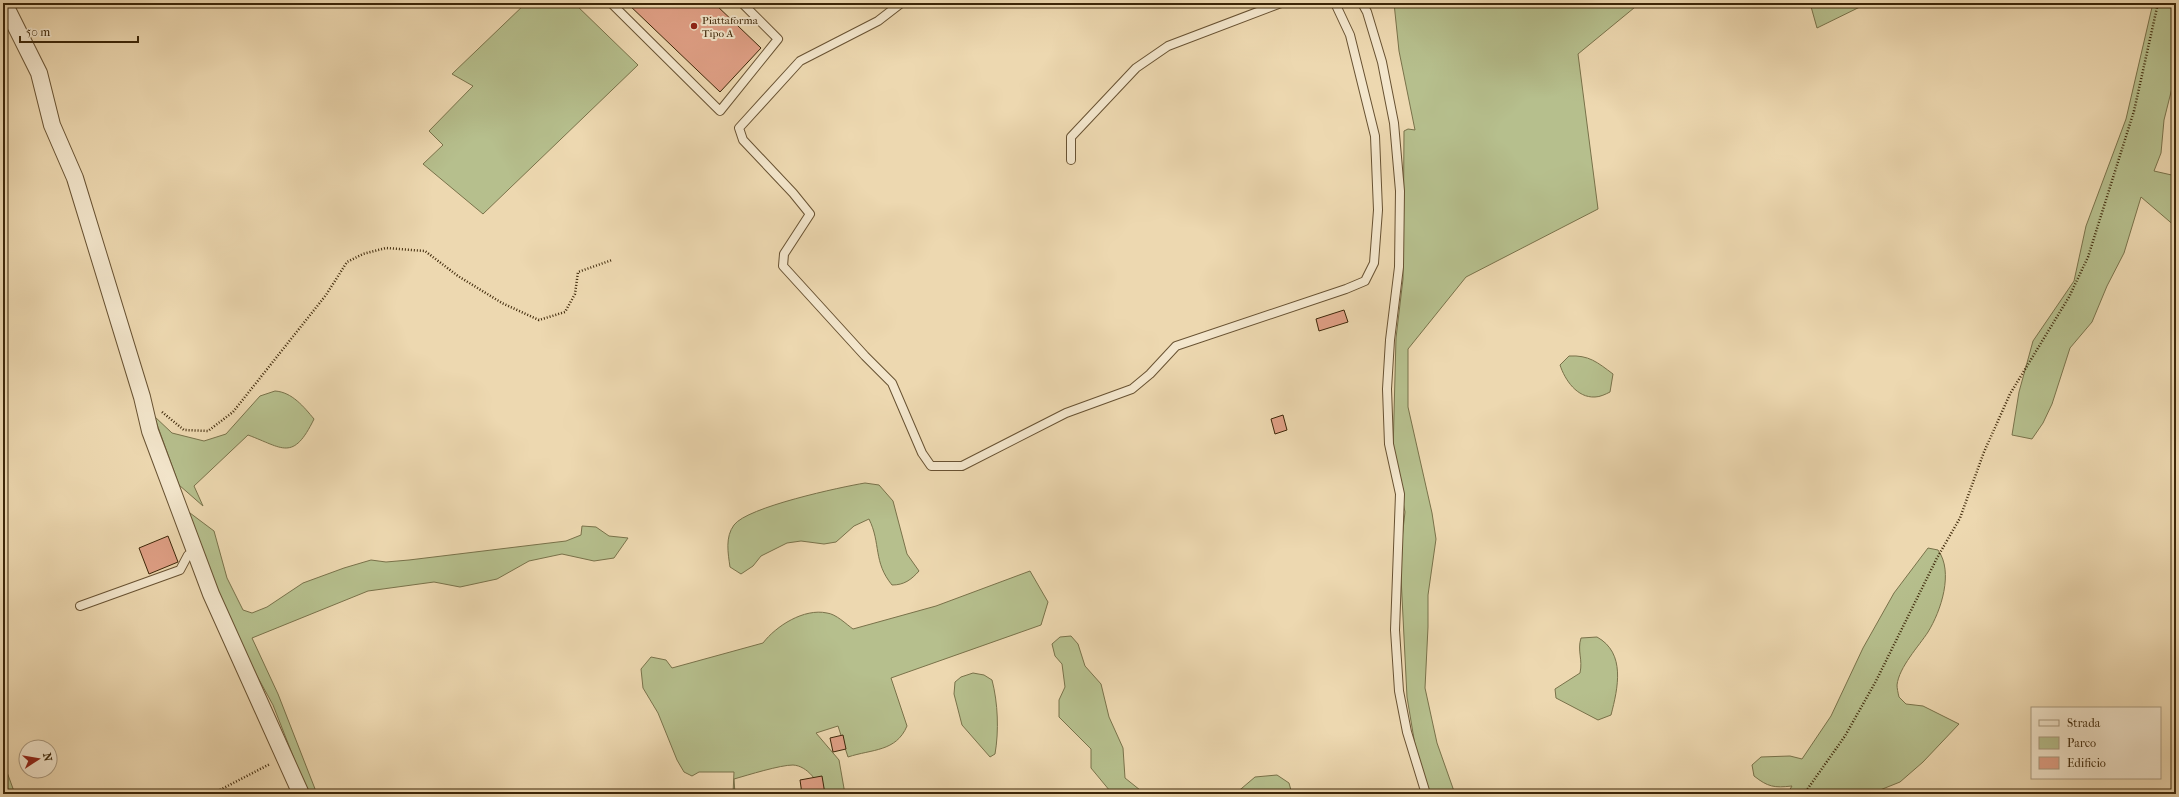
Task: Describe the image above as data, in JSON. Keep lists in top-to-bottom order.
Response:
{
  "places": ["Piattaforma Tipo A"],
  "legend": ["Strada", "Parco", "Edificio"],
  "scale_bar": "50 m",
  "north": "right"
}
